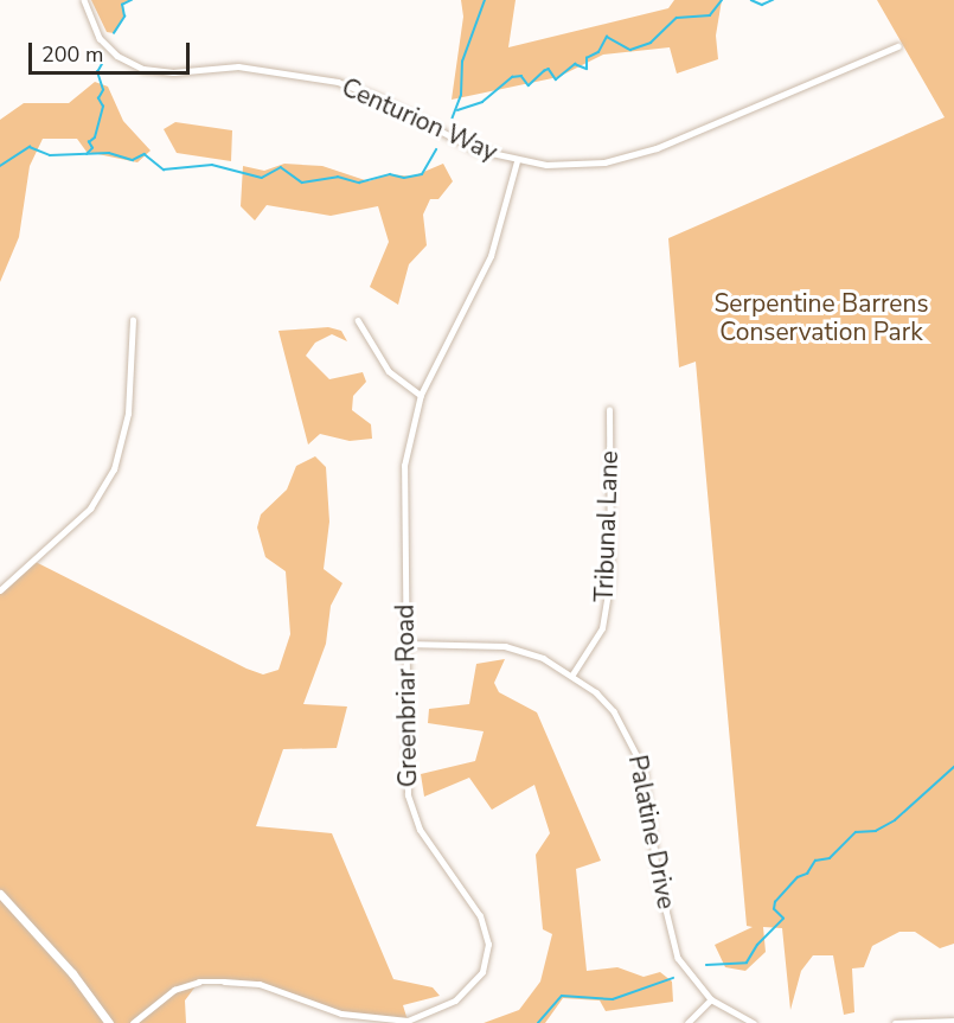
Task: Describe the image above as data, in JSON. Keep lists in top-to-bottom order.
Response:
{
  "streets": {
    "street": [
      "Centurion Way",
      "Tribunal Lane",
      "Greenbriar Road",
      "Palatine Drive"
    ]
  },
  "crossings": [
    ["Centurion Way", "Greenbriar Road"],
    ["Tribunal Lane", "Palatine Drive"],
    ["Greenbriar Road", "Palatine Drive"]
  ],
  "parks": ["Serpentine Barrens Conservation Park"],
  "scale_bar": "200 m"
}
